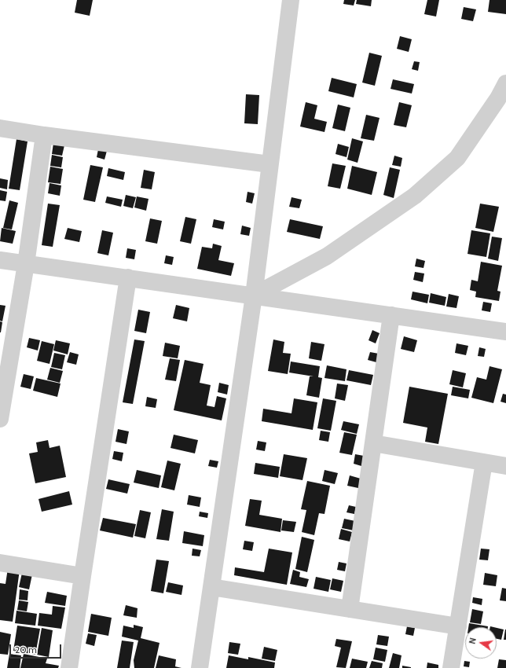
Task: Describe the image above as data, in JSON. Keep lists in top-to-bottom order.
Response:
{
  "scale_bar": "20 m",
  "north": "left"
}
